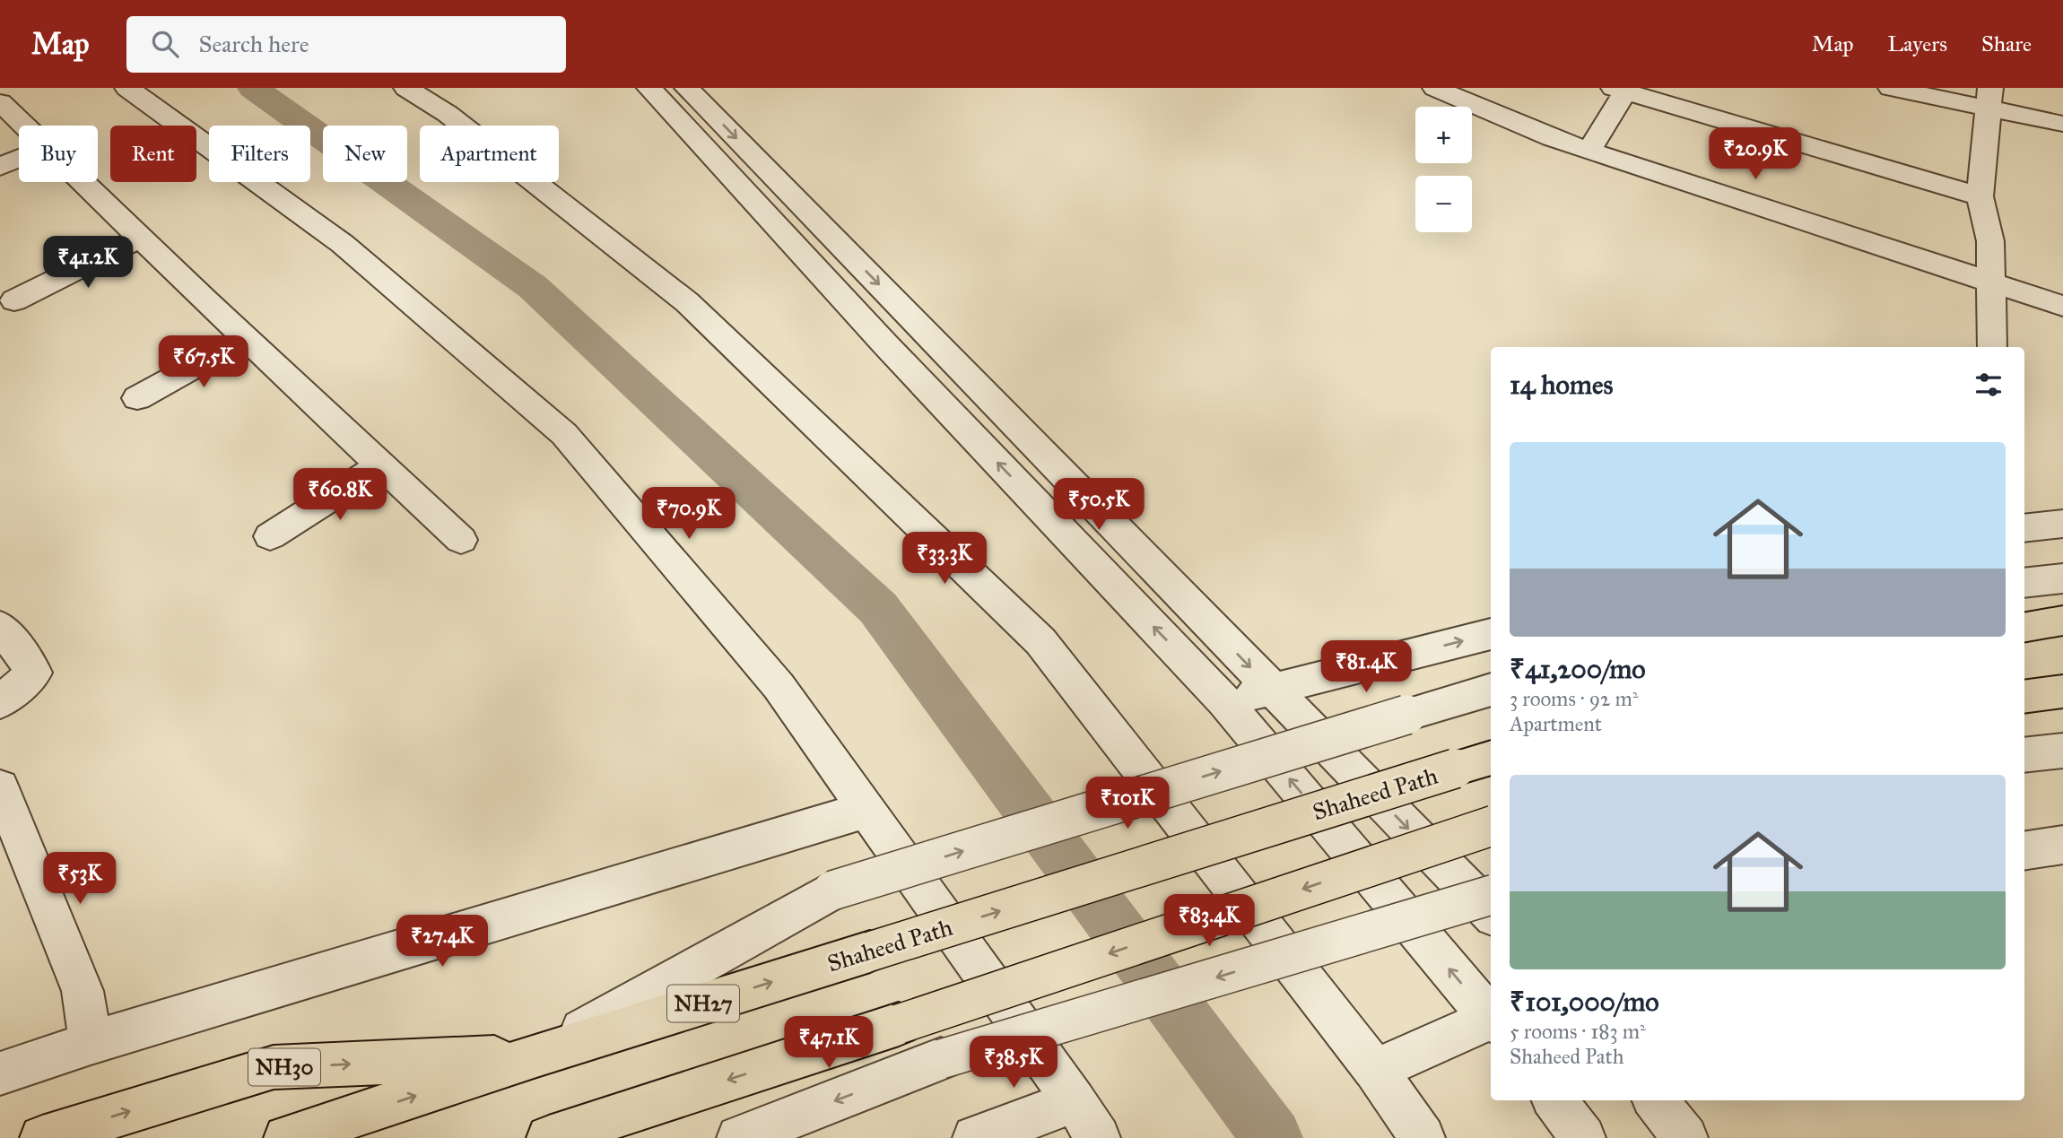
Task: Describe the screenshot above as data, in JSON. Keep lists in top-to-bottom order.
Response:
{
  "streets": {
    "highway": ["Shaheed Path", "NH27", "NH30"]
  },
  "crossings": [
    ["Shaheed Path", "NH30"]
  ],
  "page": {
    "header": "Map",
    "search": "Search here",
    "nav": ["Map", "Layers", "Share"],
    "map_buttons": ["+", "−"],
    "chip": [
      "Buy",
      "Rent",
      "Filters",
      "New",
      "Apartment"
    ],
    "price": [
      "₹20.9K",
      "₹41.2K",
      "₹67.5K",
      "₹60.8K",
      "₹50.5K",
      "₹70.9K",
      "₹33.3K",
      "₹81.4K",
      "₹101K",
      "₹53K",
      "₹83.4K",
      "₹27.4K",
      "₹47.1K",
      "₹38.5K"
    ],
    "heading": "14 homes",
    "list": [
      {
        "name": "₹41,200/mo",
        "note": "3 rooms · 92 m² · Apartment"
      },
      {
        "name": "₹101,000/mo",
        "note": "5 rooms · 183 m² · Shaheed Path"
      }
    ]
  }
}
